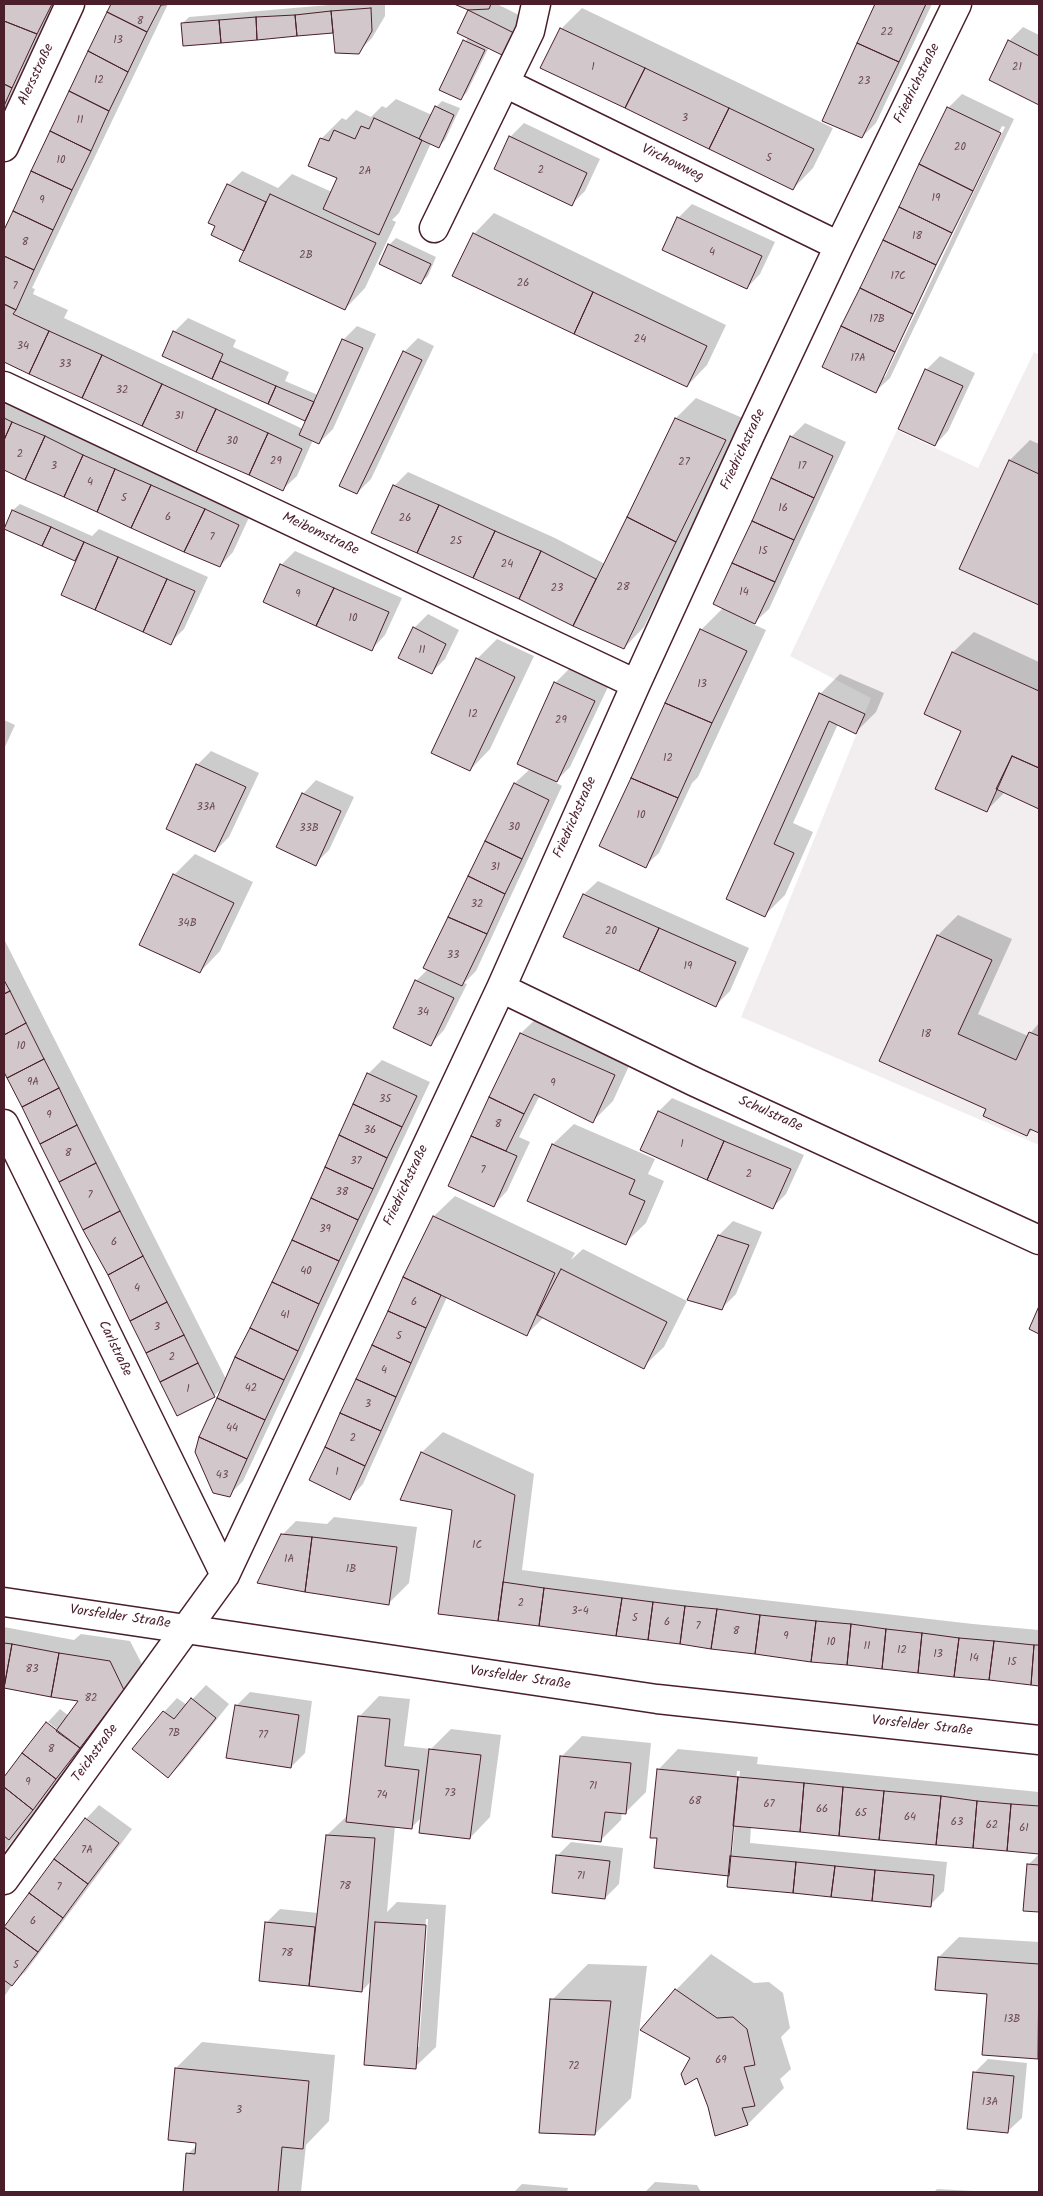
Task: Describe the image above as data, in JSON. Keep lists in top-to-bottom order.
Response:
{
  "streets": {
    "street": [
      "Alersstraße",
      "Friedrichstraße",
      "Virchowweg",
      "Meibomstraße",
      "Schulstraße",
      "Carlstraße",
      "Vorsfelder Straße",
      "Teichstraße"
    ]
  },
  "crossings": [
    ["Friedrichstraße", "Virchowweg"],
    ["Friedrichstraße", "Meibomstraße"],
    ["Friedrichstraße", "Schulstraße"],
    ["Friedrichstraße", "Carlstraße"],
    ["Friedrichstraße", "Vorsfelder Straße"],
    ["Friedrichstraße", "Teichstraße"],
    ["Vorsfelder Straße", "Teichstraße"]
  ],
  "house_numbers": [
    "8",
    "22",
    "13",
    "1",
    "21",
    "12",
    "23",
    "3",
    "11",
    "20",
    "5",
    "10",
    "2",
    "2A",
    "19",
    "9",
    "18",
    "8",
    "4",
    "2B",
    "17C",
    "26",
    "7",
    "17B",
    "24",
    "34",
    "17A",
    "33",
    "32",
    "31",
    "30",
    "2",
    "29",
    "27",
    "3",
    "17",
    "4",
    "5",
    "16",
    "6",
    "26",
    "7",
    "25",
    "15",
    "24",
    "28",
    "23",
    "14",
    "9",
    "10",
    "11",
    "13",
    "12",
    "29",
    "12",
    "33A",
    "10",
    "30",
    "33B",
    "31",
    "32",
    "34B",
    "20",
    "33",
    "19",
    "34",
    "18",
    "10",
    "9A",
    "9",
    "35",
    "9",
    "8",
    "36",
    "1",
    "8",
    "37",
    "7",
    "2",
    "38",
    "7",
    "39",
    "6",
    "40",
    "4",
    "6",
    "41",
    "3",
    "5",
    "2",
    "4",
    "42",
    "1",
    "3",
    "44",
    "2",
    "1",
    "43",
    "1C",
    "1A",
    "1B",
    "2",
    "3-4",
    "5",
    "6",
    "7",
    "8",
    "9",
    "10",
    "11",
    "12",
    "13",
    "14",
    "15",
    "83",
    "82",
    "7B",
    "77",
    "8",
    "9",
    "71",
    "73",
    "74",
    "68",
    "67",
    "66",
    "65",
    "64",
    "63",
    "62",
    "61",
    "7A",
    "71",
    "78",
    "7",
    "6",
    "78",
    "5",
    "13B",
    "69",
    "72",
    "13A",
    "3"
  ]
}
